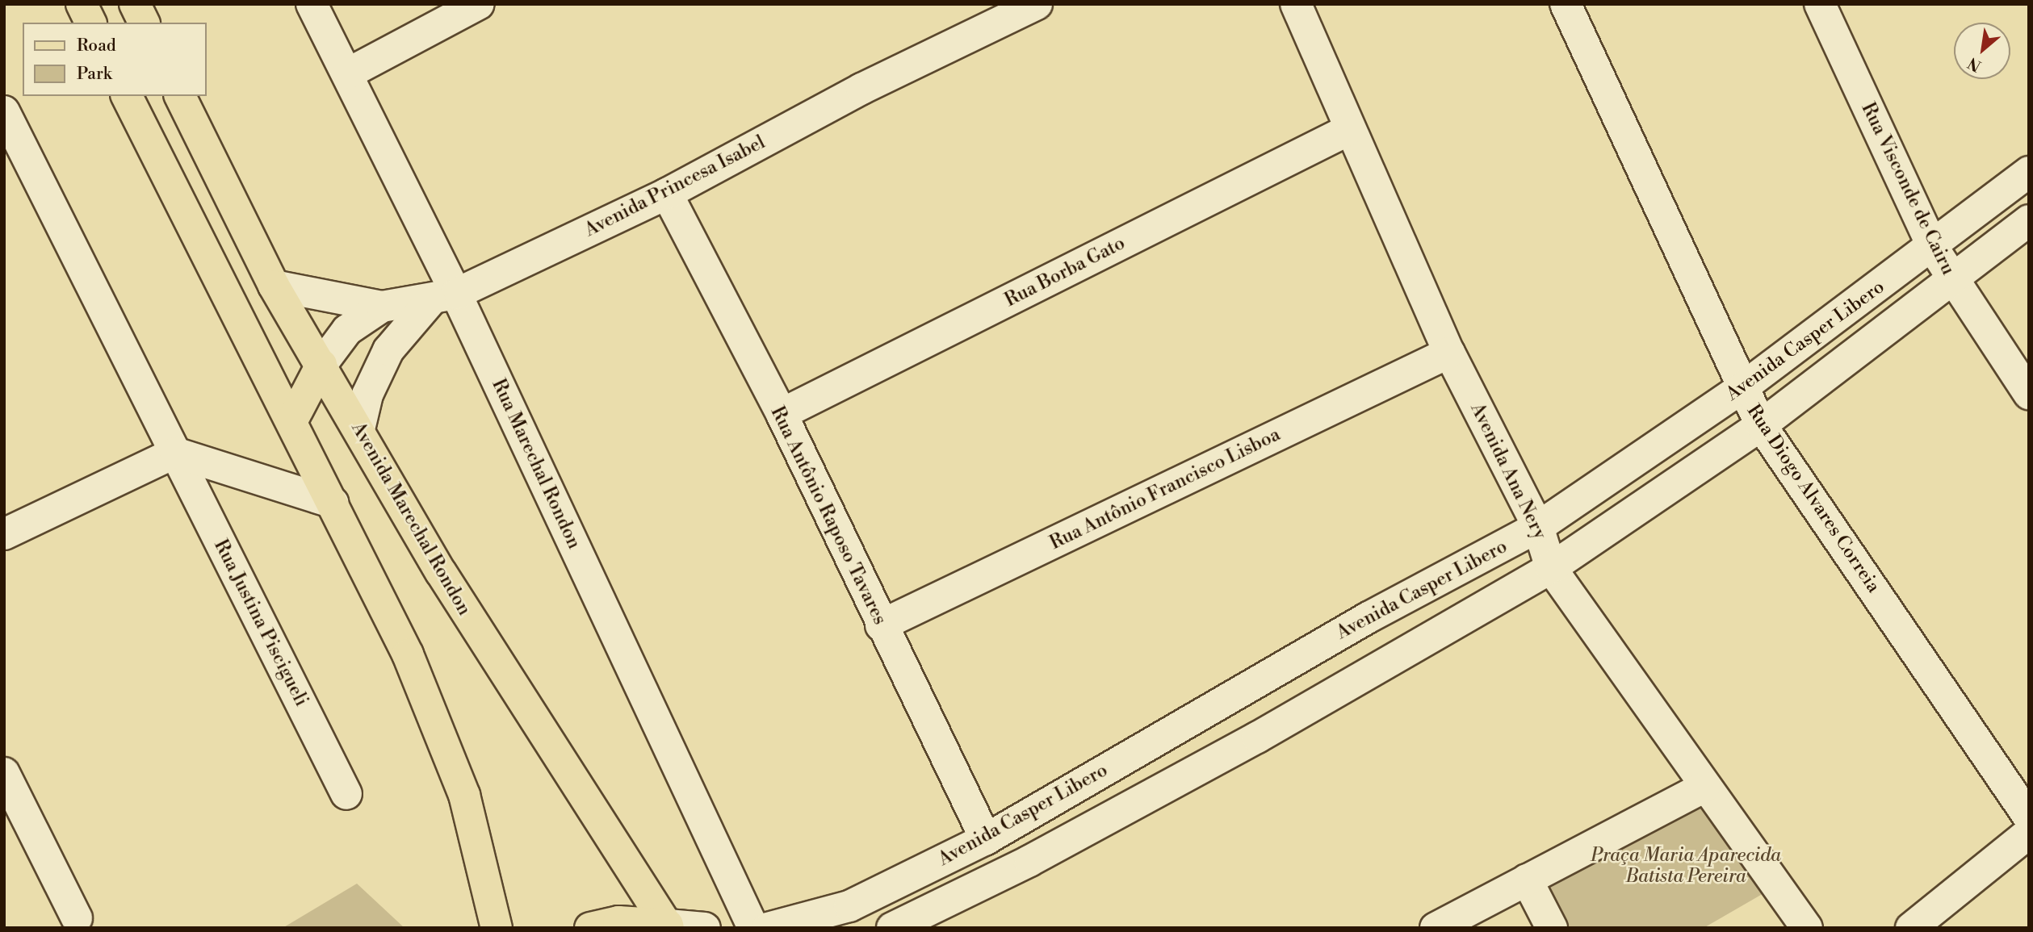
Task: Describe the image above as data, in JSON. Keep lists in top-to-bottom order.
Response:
{
  "streets": {
    "main road": ["Avenida Marechal Rondon"],
    "street": [
      "Avenida Princesa Isabel",
      "Rua Visconde de Cairu",
      "Rua Borba Gato",
      "Avenida Casper Libero",
      "Rua Marechal Rondon",
      "Avenida Ana Nery",
      "Rua Antônio Francisco Lisboa",
      "Rua Diogo Alvares Correia",
      "Rua Antônio Raposo Tavares",
      "Rua Justina Piscigueli"
    ]
  },
  "crossings": [
    ["Avenida Princesa Isabel", "Rua Marechal Rondon"],
    ["Avenida Princesa Isabel", "Rua Antônio Raposo Tavares"],
    ["Avenida Princesa Isabel", "Avenida Marechal Rondon"],
    ["Rua Visconde de Cairu", "Avenida Casper Libero"],
    ["Rua Borba Gato", "Avenida Ana Nery"],
    ["Rua Borba Gato", "Rua Antônio Raposo Tavares"],
    ["Avenida Casper Libero", "Avenida Ana Nery"],
    ["Avenida Casper Libero", "Rua Diogo Alvares Correia"],
    ["Avenida Casper Libero", "Rua Antônio Raposo Tavares"],
    ["Avenida Ana Nery", "Rua Antônio Francisco Lisboa"],
    ["Rua Antônio Francisco Lisboa", "Rua Antônio Raposo Tavares"]
  ],
  "parks": ["Praça Maria Aparecida Batista Pereira"],
  "legend": ["Road", "Park"],
  "north": "bottom left"
}
